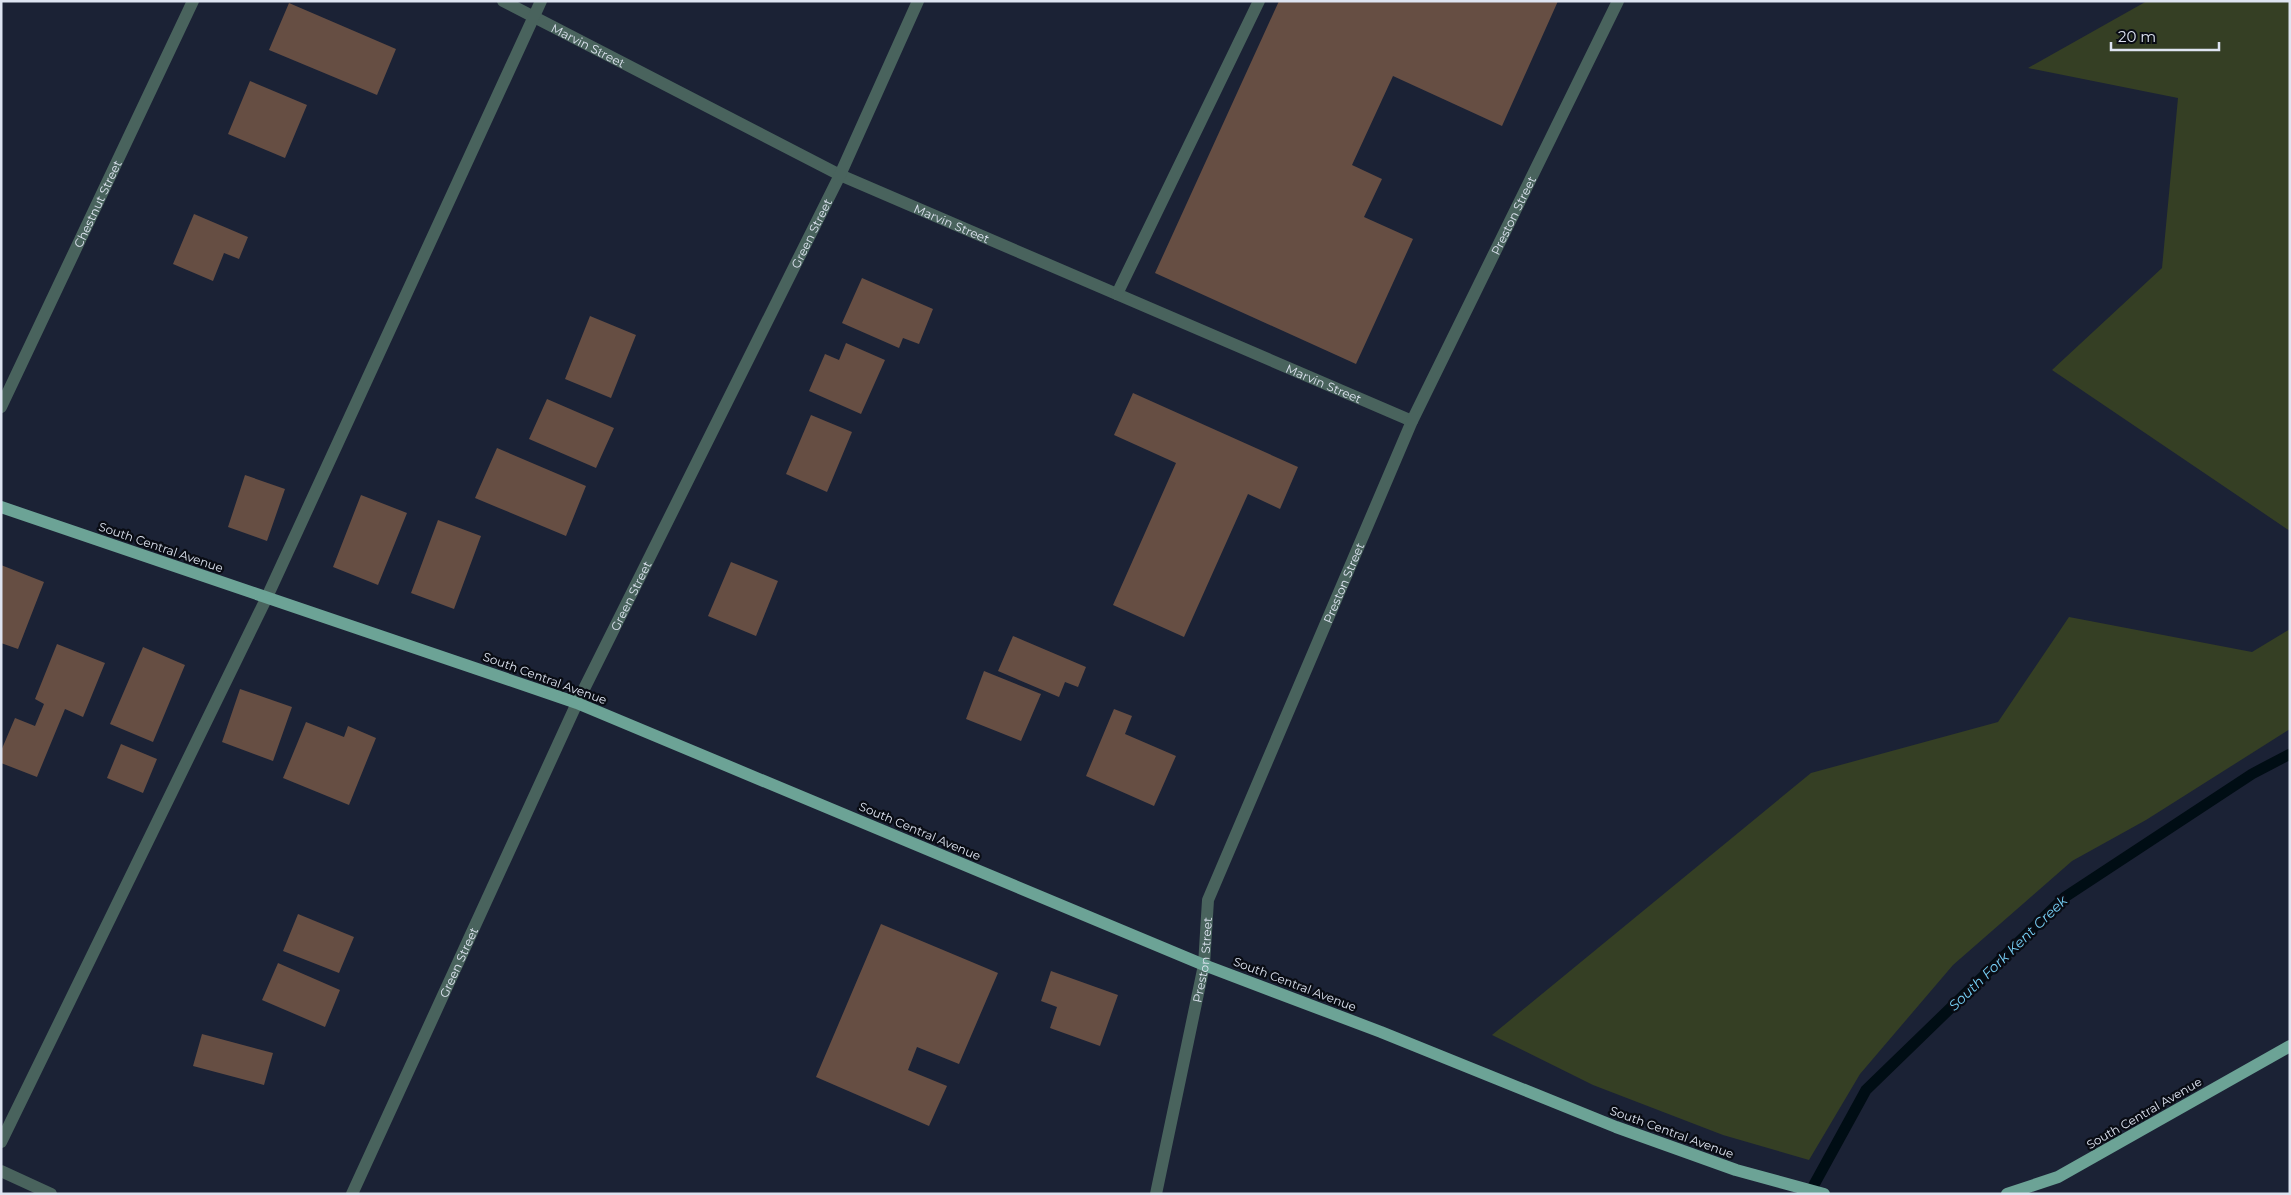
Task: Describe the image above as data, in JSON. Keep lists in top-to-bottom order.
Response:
{
  "streets": {
    "main road": ["South Central Avenue"],
    "street": [
      "Marvin Street",
      "Chestnut Street",
      "Preston Street",
      "Green Street"
    ]
  },
  "crossings": [
    ["Marvin Street", "Preston Street"],
    ["Marvin Street", "Green Street"],
    ["Preston Street", "South Central Avenue"],
    ["Green Street", "South Central Avenue"]
  ],
  "water": ["South Fork Kent Creek"],
  "scale_bar": "20 m"
}
